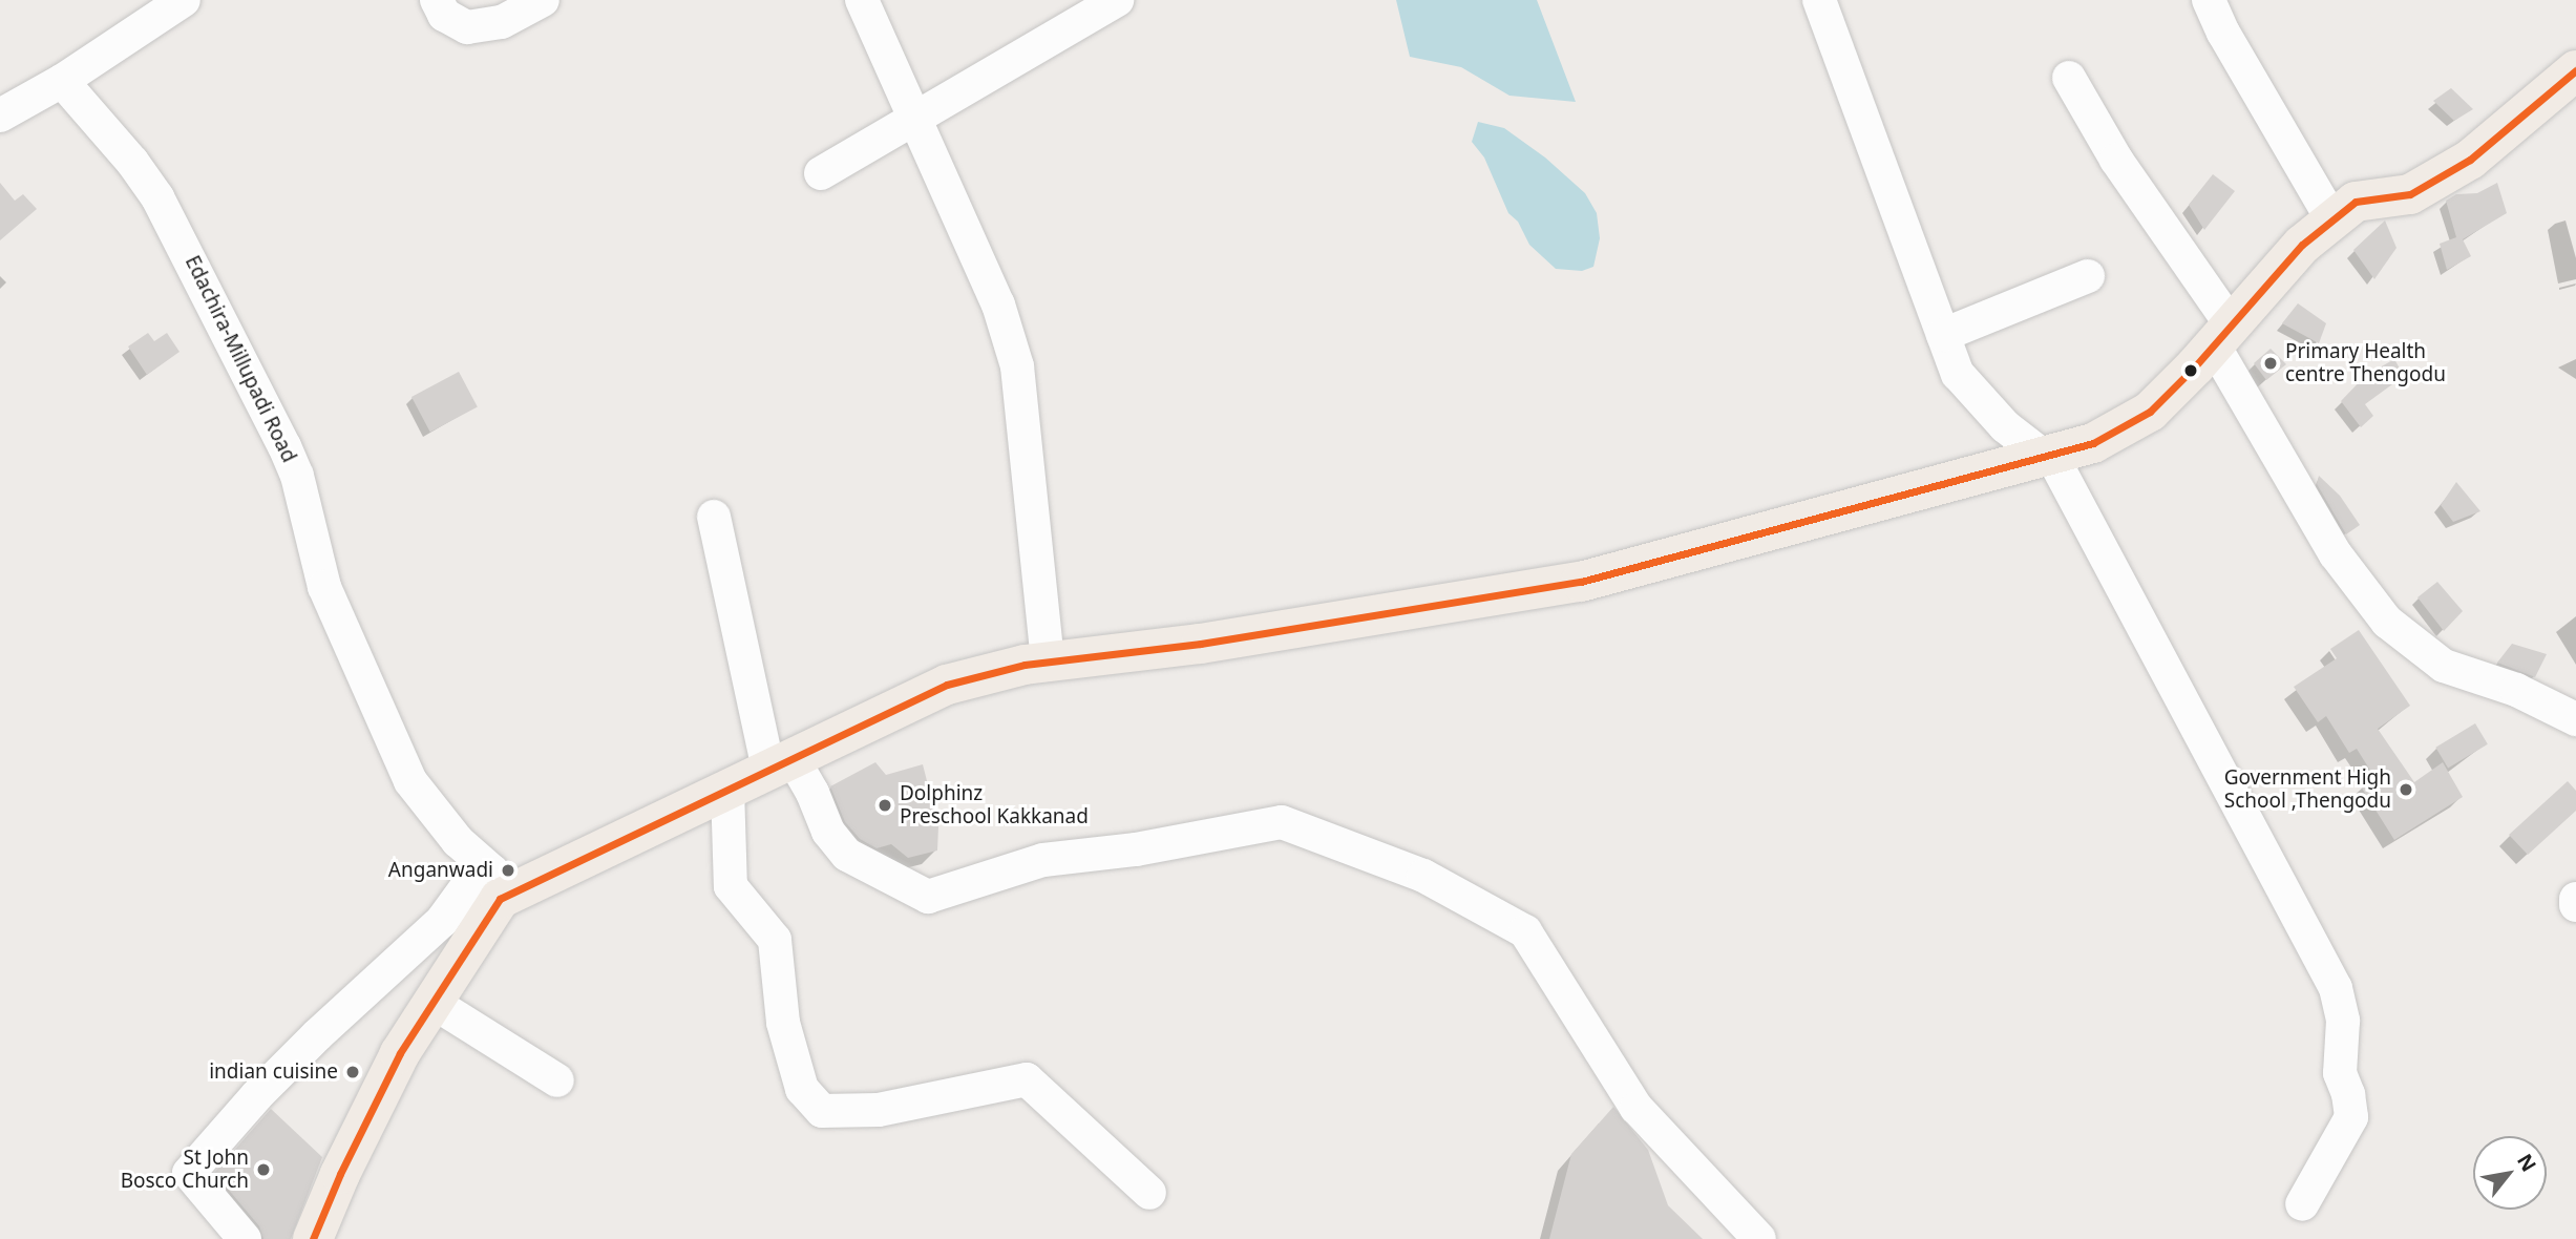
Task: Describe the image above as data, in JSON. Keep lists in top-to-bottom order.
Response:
{
  "streets": {
    "street": ["Edachira-Millupadi Road"]
  },
  "places": [
    "Primary Health centre Thengodu",
    "Government High School ,Thengodu",
    "Dolphinz Preschool Kakkanad",
    "Anganwadi",
    "indian cuisine",
    "St John Bosco Church"
  ],
  "north": "top right"
}
